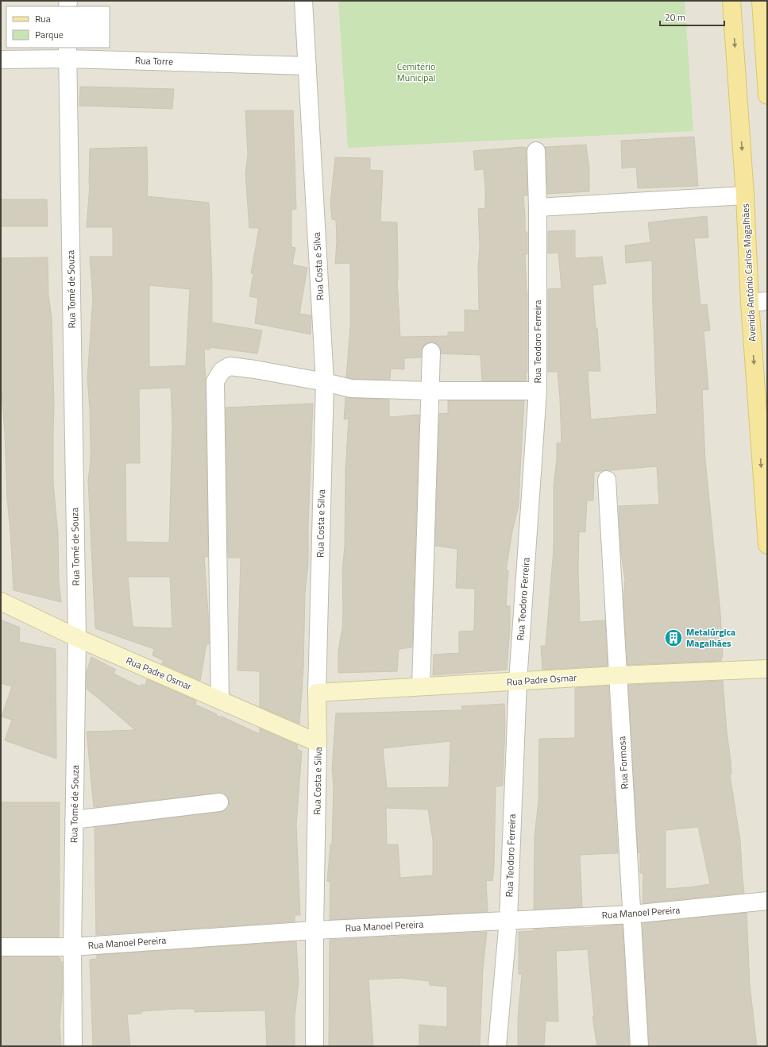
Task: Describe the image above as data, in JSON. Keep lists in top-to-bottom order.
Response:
{
  "streets": {
    "main road": ["Avenida Antônio Carlos Magalhães"],
    "street": [
      "Rua Torre",
      "Rua Costa e Silva",
      "Rua Tomé de Souza",
      "Rua Teodoro Ferreira",
      "Rua Padre Osmar",
      "Rua Formosa",
      "Rua Manoel Pereira"
    ]
  },
  "crossings": [
    ["Rua Torre", "Rua Costa e Silva"],
    ["Rua Torre", "Rua Tomé de Souza"],
    ["Rua Costa e Silva", "Rua Padre Osmar"],
    ["Rua Costa e Silva", "Rua Manoel Pereira"],
    ["Rua Tomé de Souza", "Rua Padre Osmar"],
    ["Rua Tomé de Souza", "Rua Manoel Pereira"],
    ["Rua Teodoro Ferreira", "Rua Padre Osmar"],
    ["Rua Teodoro Ferreira", "Rua Manoel Pereira"],
    ["Rua Padre Osmar", "Rua Formosa"],
    ["Rua Formosa", "Rua Manoel Pereira"]
  ],
  "one_way": ["Avenida Antônio Carlos Magalhães"],
  "parks": ["Cemitério Municipal"],
  "places": {
    "building": ["Metalúrgica Magalhães"]
  },
  "legend": ["Rua", "Parque"],
  "scale_bar": "20 m"
}
